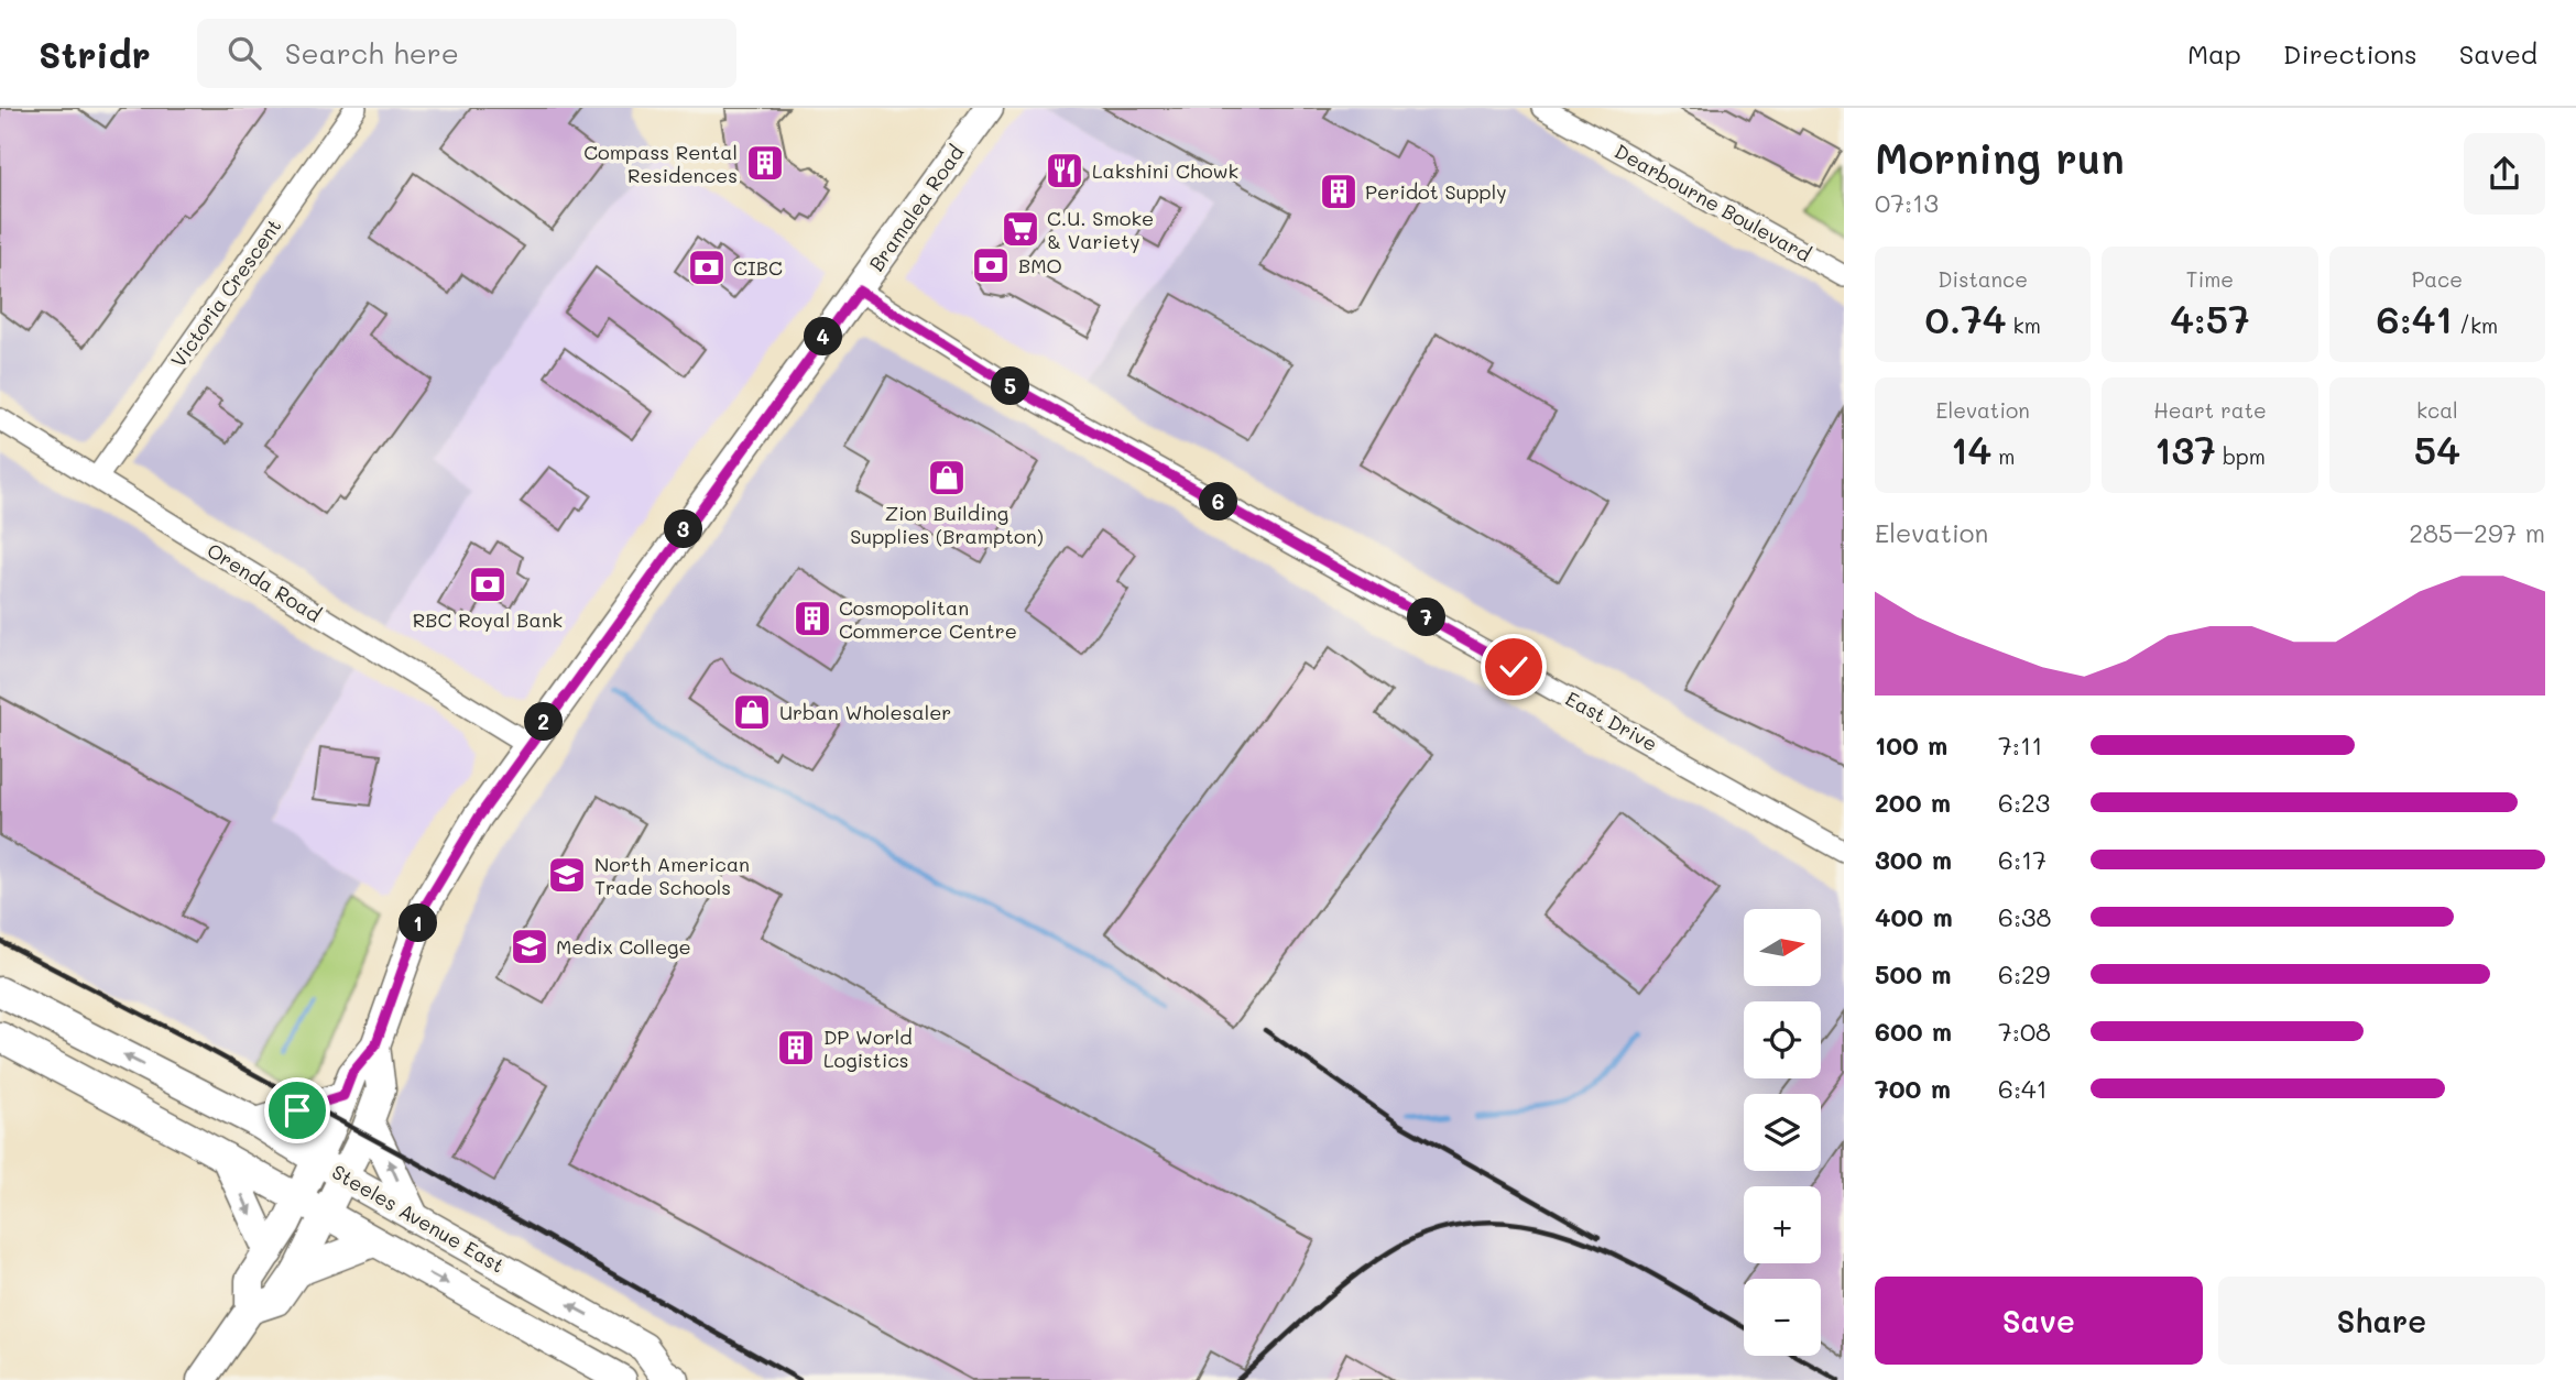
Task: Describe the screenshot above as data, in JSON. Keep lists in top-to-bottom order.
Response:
{
  "streets": {
    "main road": ["Bramalea Road", "Steeles Avenue East"],
    "street": [
      "Dearbourne Boulevard",
      "Victoria Crescent",
      "Orenda Road",
      "East Drive"
    ]
  },
  "crossings": [
    ["Bramalea Road", "Orenda Road"],
    ["Bramalea Road", "East Drive"],
    ["Bramalea Road", "Steeles Avenue East"],
    ["Victoria Crescent", "Orenda Road"]
  ],
  "places": {
    "building": [
      "Compass Rental Residences",
      "Peridot Supply",
      "Cosmopolitan Commerce Centre",
      "DP World Logistics"
    ],
    "restaurant": ["Lakshini Chowk"],
    "supermarket": ["C.U. Smoke & Variety"],
    "bank": ["BMO", "CIBC", "RBC Royal Bank"],
    "shop": ["Zion Building Supplies (Brampton)", "Urban Wholesaler"],
    "school or university": ["North American Trade Schools", "Medix College"]
  },
  "north": "right",
  "page": {
    "header": "Stridr",
    "search": "Search here",
    "nav": ["Map", "Directions", "Saved"],
    "heading": ["Morning run", "07:13"],
    "stats": [
      ["Distance", "0.74 km"],
      ["Time", "4:57"],
      ["Pace", "6:41 /km"],
      ["Elevation", "14 m"],
      ["Heart rate", "137 bpm"],
      ["kcal", "54"]
    ],
    "pins": [
      "4",
      "5",
      "6",
      "3",
      "7",
      "2",
      "1"
    ],
    "chart": ["Elevation", "285–297 m"],
    "list": [
      {
        "name": "100 m",
        "note": "7:11"
      },
      {
        "name": "200 m",
        "note": "6:23"
      },
      {
        "name": "300 m",
        "note": "6:17"
      },
      {
        "name": "400 m",
        "note": "6:38"
      },
      {
        "name": "500 m",
        "note": "6:29"
      },
      {
        "name": "600 m",
        "note": "7:08"
      },
      {
        "name": "700 m",
        "note": "6:41"
      }
    ],
    "map_buttons": ["+", "−"],
    "buttons": ["Save", "Share"]
  }
}
